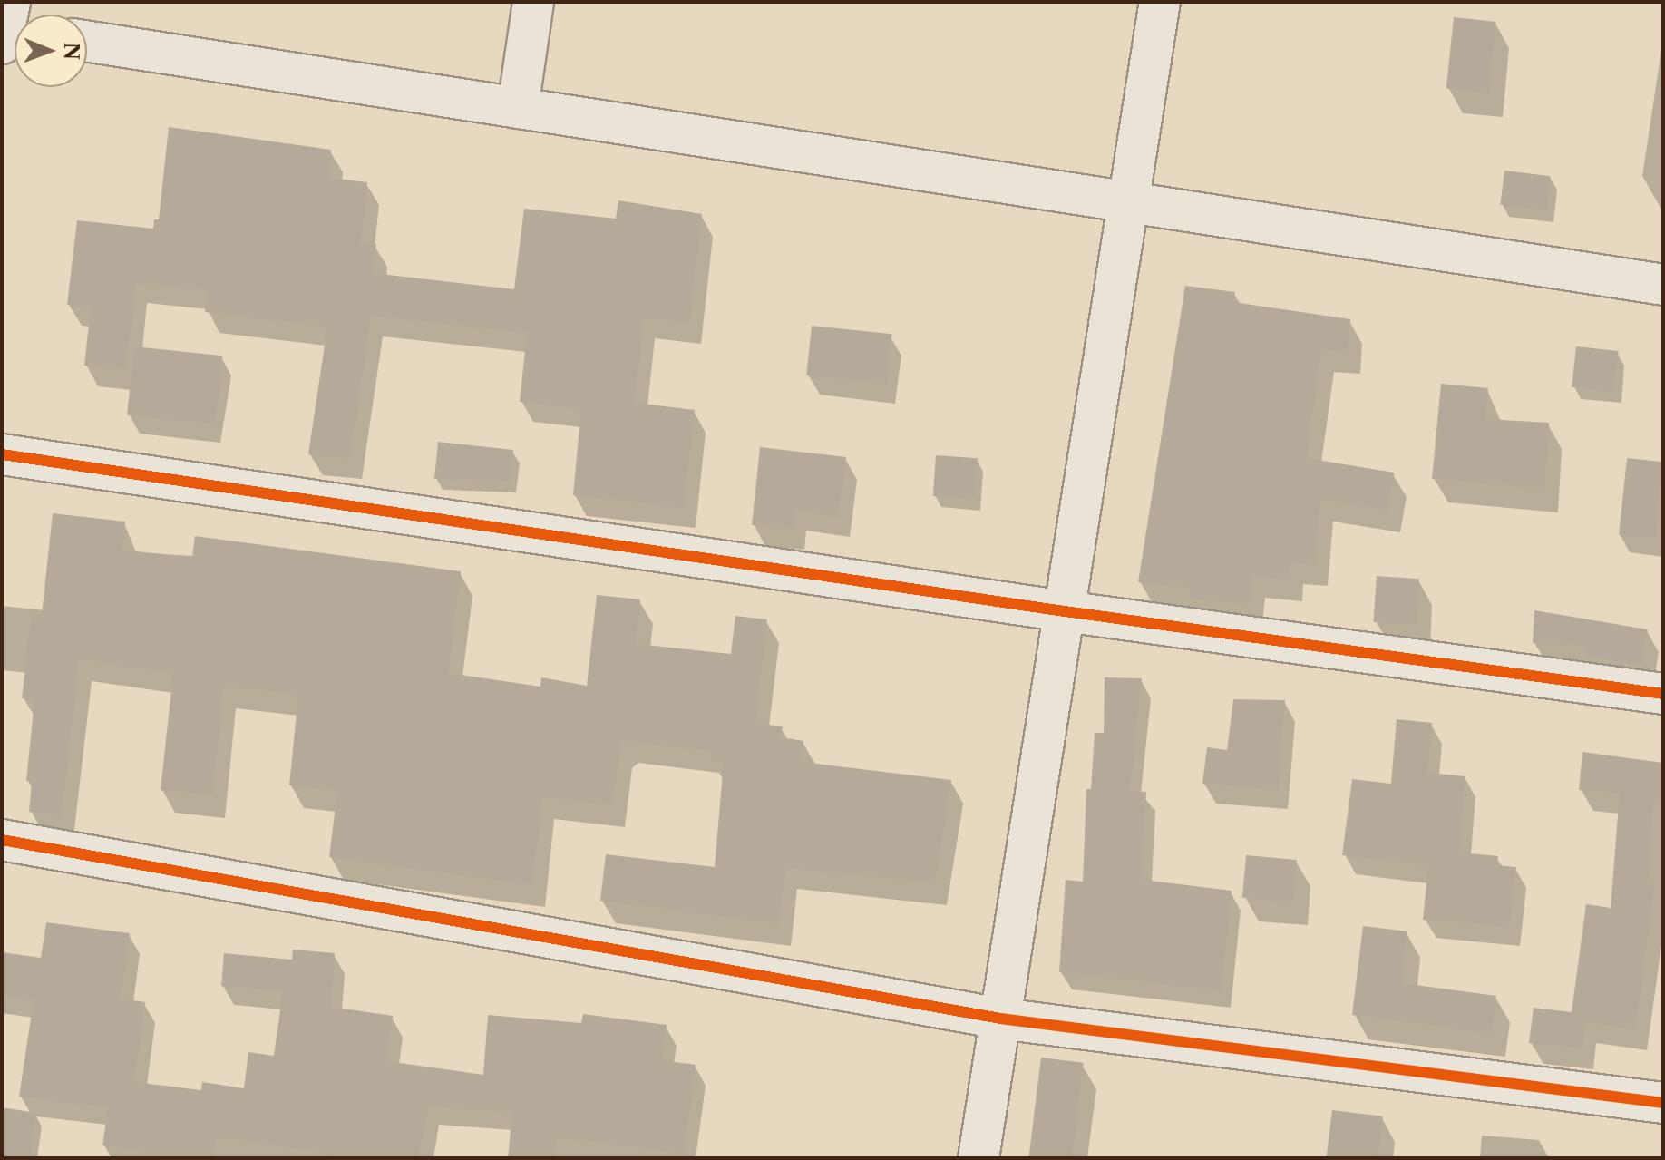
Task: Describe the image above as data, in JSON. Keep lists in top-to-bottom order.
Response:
{
  "north": "right"
}
